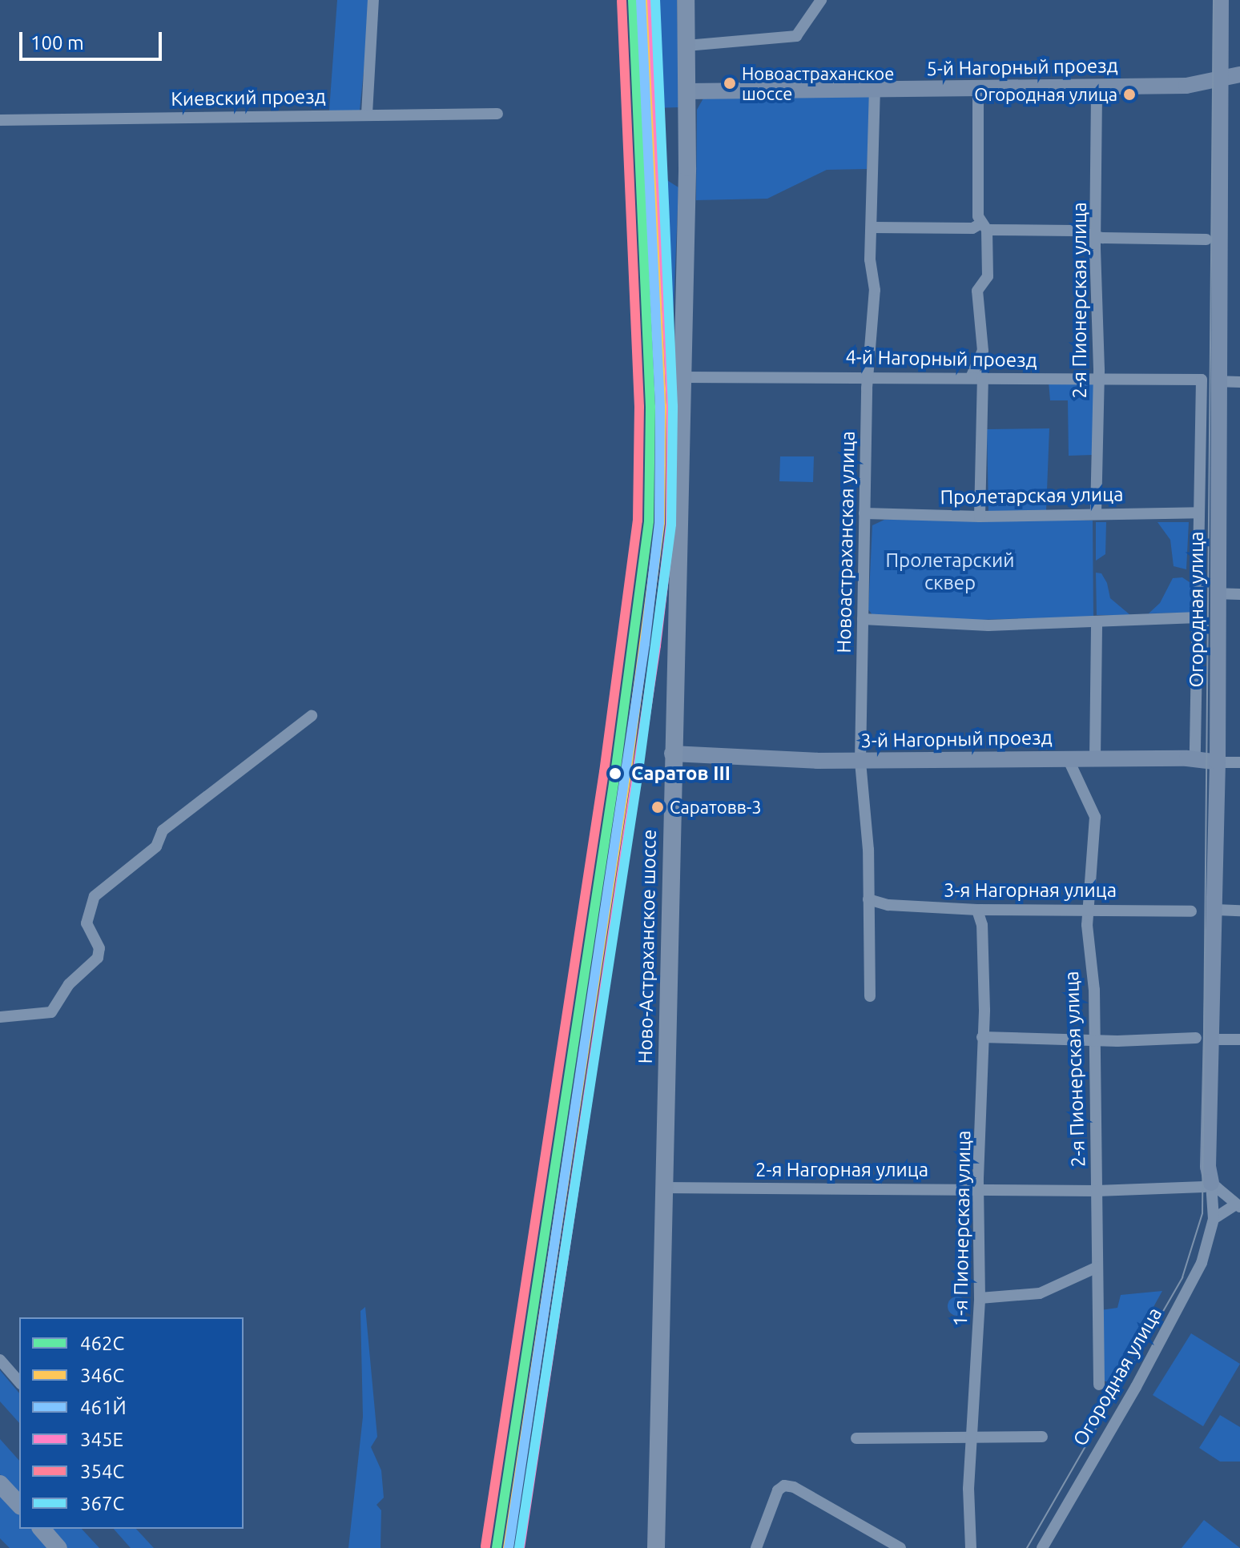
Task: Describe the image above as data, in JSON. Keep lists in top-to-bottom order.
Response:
{
  "streets": {
    "main road": ["Ново-Астраханское шоссе"],
    "street": [
      "5-й Нагорный проезд",
      "Киевский проезд",
      "2-я Пионерская улица",
      "4-й Нагорный проезд",
      "Пролетарская улица",
      "Новоастраханская улица",
      "Огородная улица",
      "3-й Нагорный проезд",
      "3-я Нагорная улица",
      "2-я Нагорная улица",
      "1-я Пионерская улица"
    ]
  },
  "crossings": [
    ["5-й Нагорный проезд", "2-я Пионерская улица"],
    ["5-й Нагорный проезд", "Новоастраханская улица"],
    ["5-й Нагорный проезд", "Огородная улица"],
    ["5-й Нагорный проезд", "Ново-Астраханское шоссе"],
    ["2-я Пионерская улица", "4-й Нагорный проезд"],
    ["2-я Пионерская улица", "Пролетарская улица"],
    ["2-я Пионерская улица", "3-й Нагорный проезд"],
    ["2-я Пионерская улица", "3-я Нагорная улица"],
    ["2-я Пионерская улица", "2-я Нагорная улица"],
    ["4-й Нагорный проезд", "Новоастраханская улица"],
    ["4-й Нагорный проезд", "Огородная улица"],
    ["4-й Нагорный проезд", "Ново-Астраханское шоссе"],
    ["Пролетарская улица", "Новоастраханская улица"],
    ["Новоастраханская улица", "3-й Нагорный проезд"],
    ["Новоастраханская улица", "3-я Нагорная улица"],
    ["Огородная улица", "3-й Нагорный проезд"],
    ["Огородная улица", "2-я Нагорная улица"],
    ["3-й Нагорный проезд", "Ново-Астраханское шоссе"],
    ["3-я Нагорная улица", "1-я Пионерская улица"],
    ["Ново-Астраханское шоссе", "2-я Нагорная улица"],
    ["2-я Нагорная улица", "1-я Пионерская улица"]
  ],
  "parks": ["Пролетарский сквер"],
  "places": [
    "Новоастраханское шоссе",
    "Огородная улица",
    "Саратов III",
    "Саратовв-3"
  ],
  "lines": [
    "transit line 462С",
    "transit line 346С",
    "transit line 461Й",
    "transit line 345Е",
    "transit line 367С",
    "transit line 354С"
  ],
  "legend": [
    "462С",
    "346С",
    "461Й",
    "345Е",
    "354С",
    "367С"
  ],
  "scale_bar": "100 m"
}
